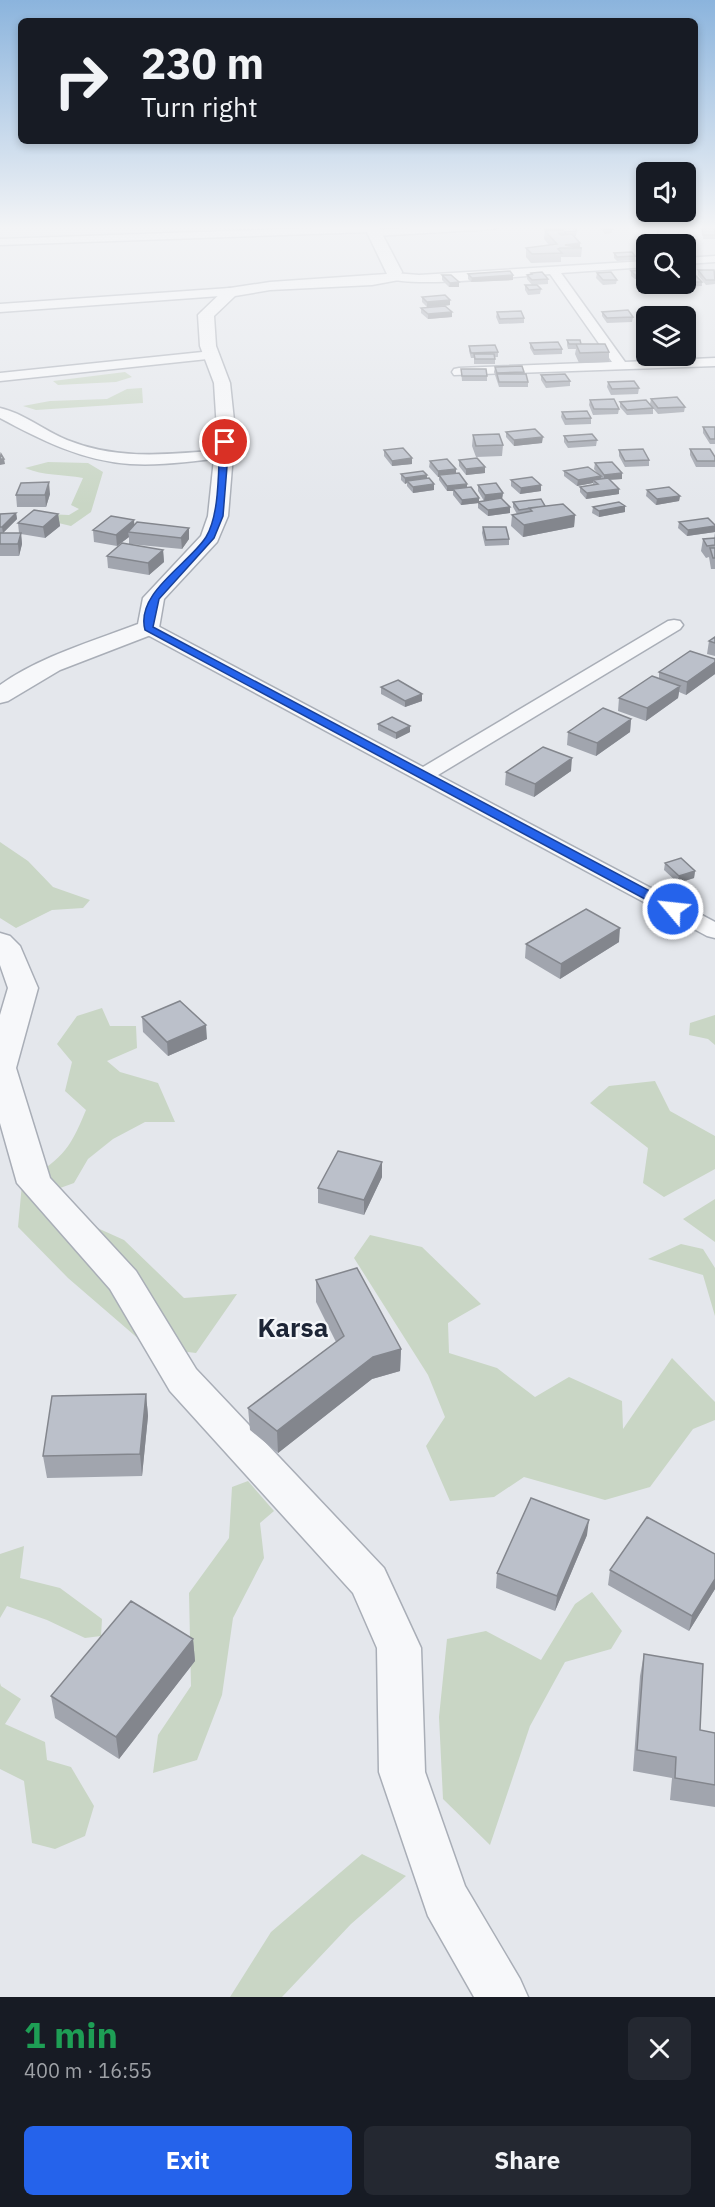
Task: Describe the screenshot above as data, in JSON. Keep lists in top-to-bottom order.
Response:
{
  "districts": ["Karsa"],
  "page": {
    "turn": ["230 m", "Turn right"],
    "heading": ["1 min", "400 m · 16:55"],
    "buttons": ["Exit", "Share"]
  }
}
